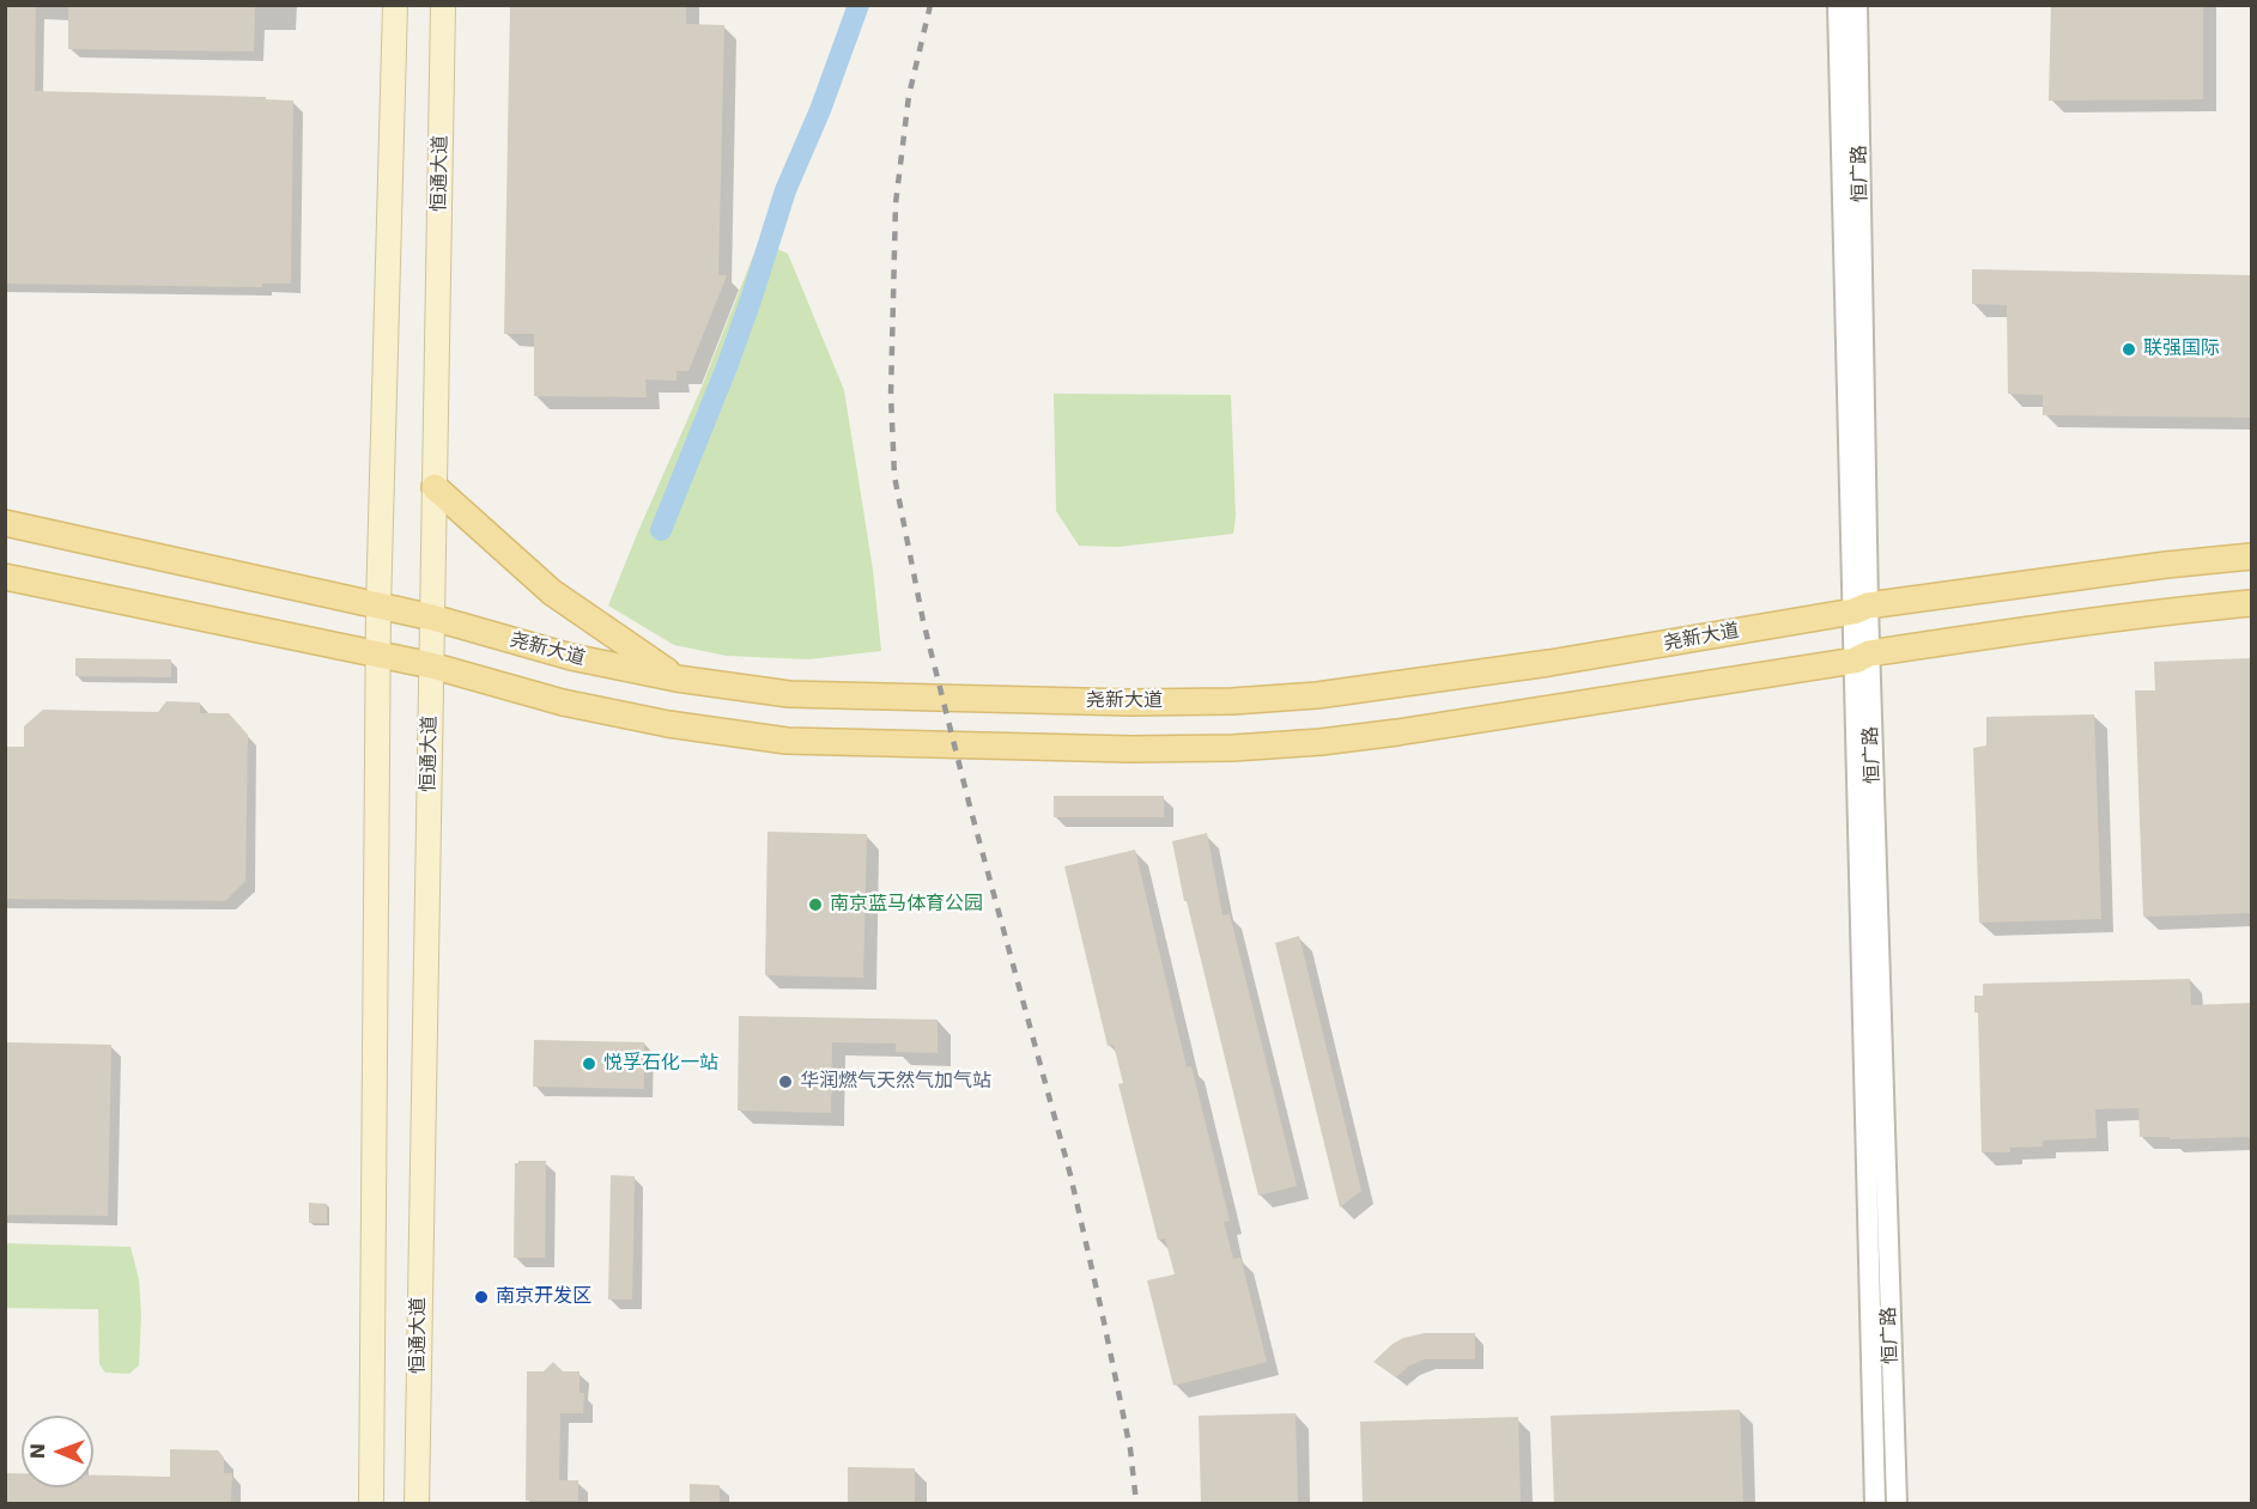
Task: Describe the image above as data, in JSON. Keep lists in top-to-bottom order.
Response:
{
  "streets": {
    "main road": ["恒通大道", "尧新大道"],
    "street": ["恒广路"]
  },
  "crossings": [
    ["恒通大道", "尧新大道"],
    ["恒广路", "尧新大道"]
  ],
  "places": [
    "联强国际",
    "南京蓝马体育公园",
    "悦孚石化一站",
    "华润燃气天然气加气站",
    "南京开发区"
  ],
  "north": "left"
}
